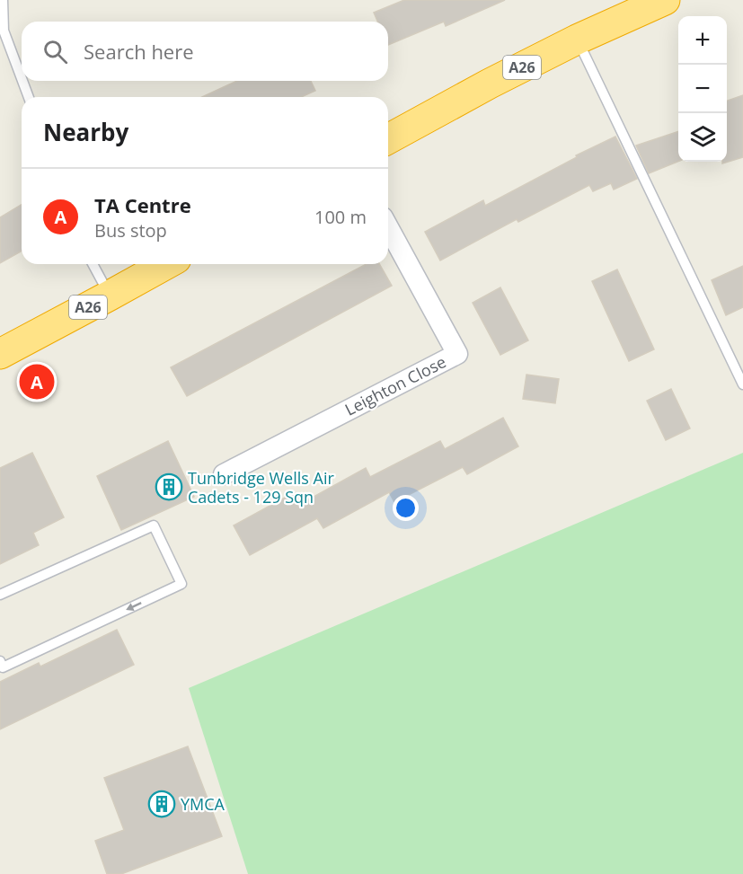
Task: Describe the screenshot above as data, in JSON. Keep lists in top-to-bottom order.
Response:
{
  "streets": {
    "highway": ["A26"],
    "street": ["Leighton Close"]
  },
  "places": {
    "building": ["Tunbridge Wells Air Cadets - 129 Sqn", "YMCA"]
  },
  "page": {
    "map_buttons": ["+", "−"],
    "search": "Search here",
    "heading": "Nearby",
    "list": [
      {
        "mark": "A",
        "name": "TA Centre",
        "note": "Bus stop",
        "value": "100 m"
      }
    ],
    "pins": "A"
  }
}
